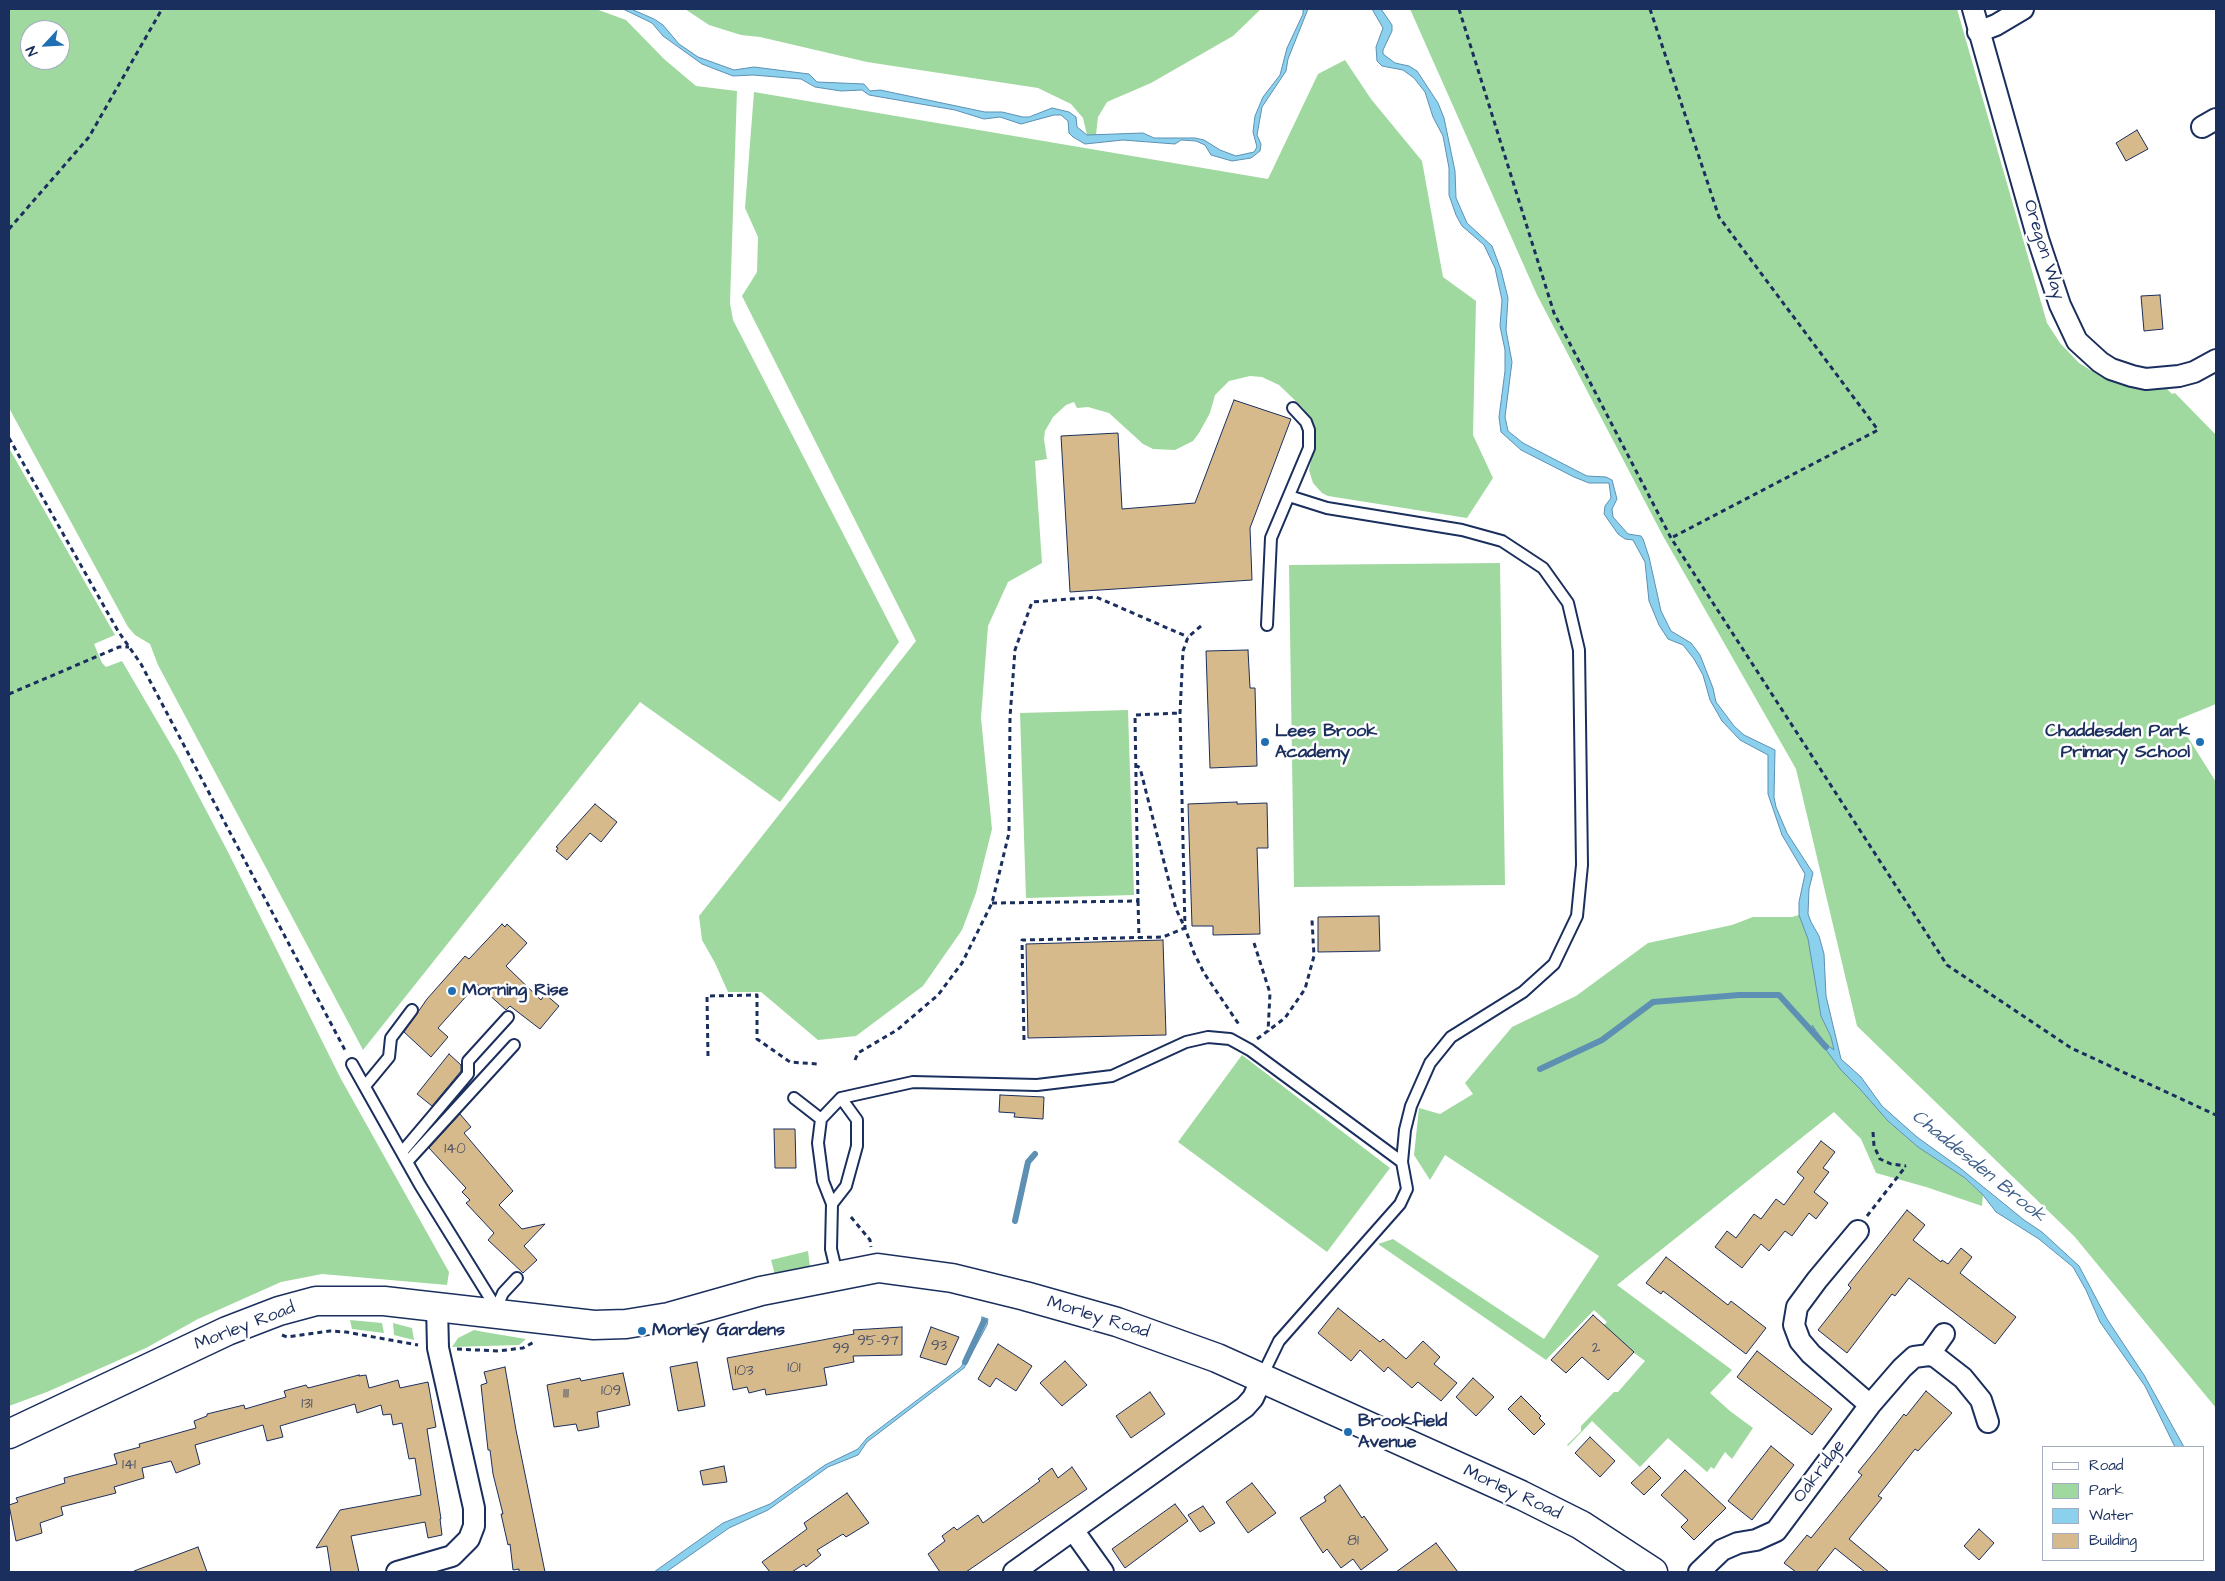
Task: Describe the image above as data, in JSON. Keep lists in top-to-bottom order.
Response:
{
  "streets": {
    "street": ["Oregon Way", "Morley Road", "Oakridge"]
  },
  "water": ["Chaddesden Brook"],
  "places": [
    "Lees Brook Academy",
    "Chaddesden Park Primary School",
    "Morning Rise",
    "Morley Gardens",
    "Brookfield Avenue"
  ],
  "house_numbers": [
    "140",
    "95-97",
    "93",
    "2",
    "99",
    "101",
    "103",
    "109",
    "111",
    "131",
    "141",
    "81"
  ],
  "legend": [
    "Road",
    "Park",
    "Water",
    "Building"
  ],
  "north": "bottom left"
}
